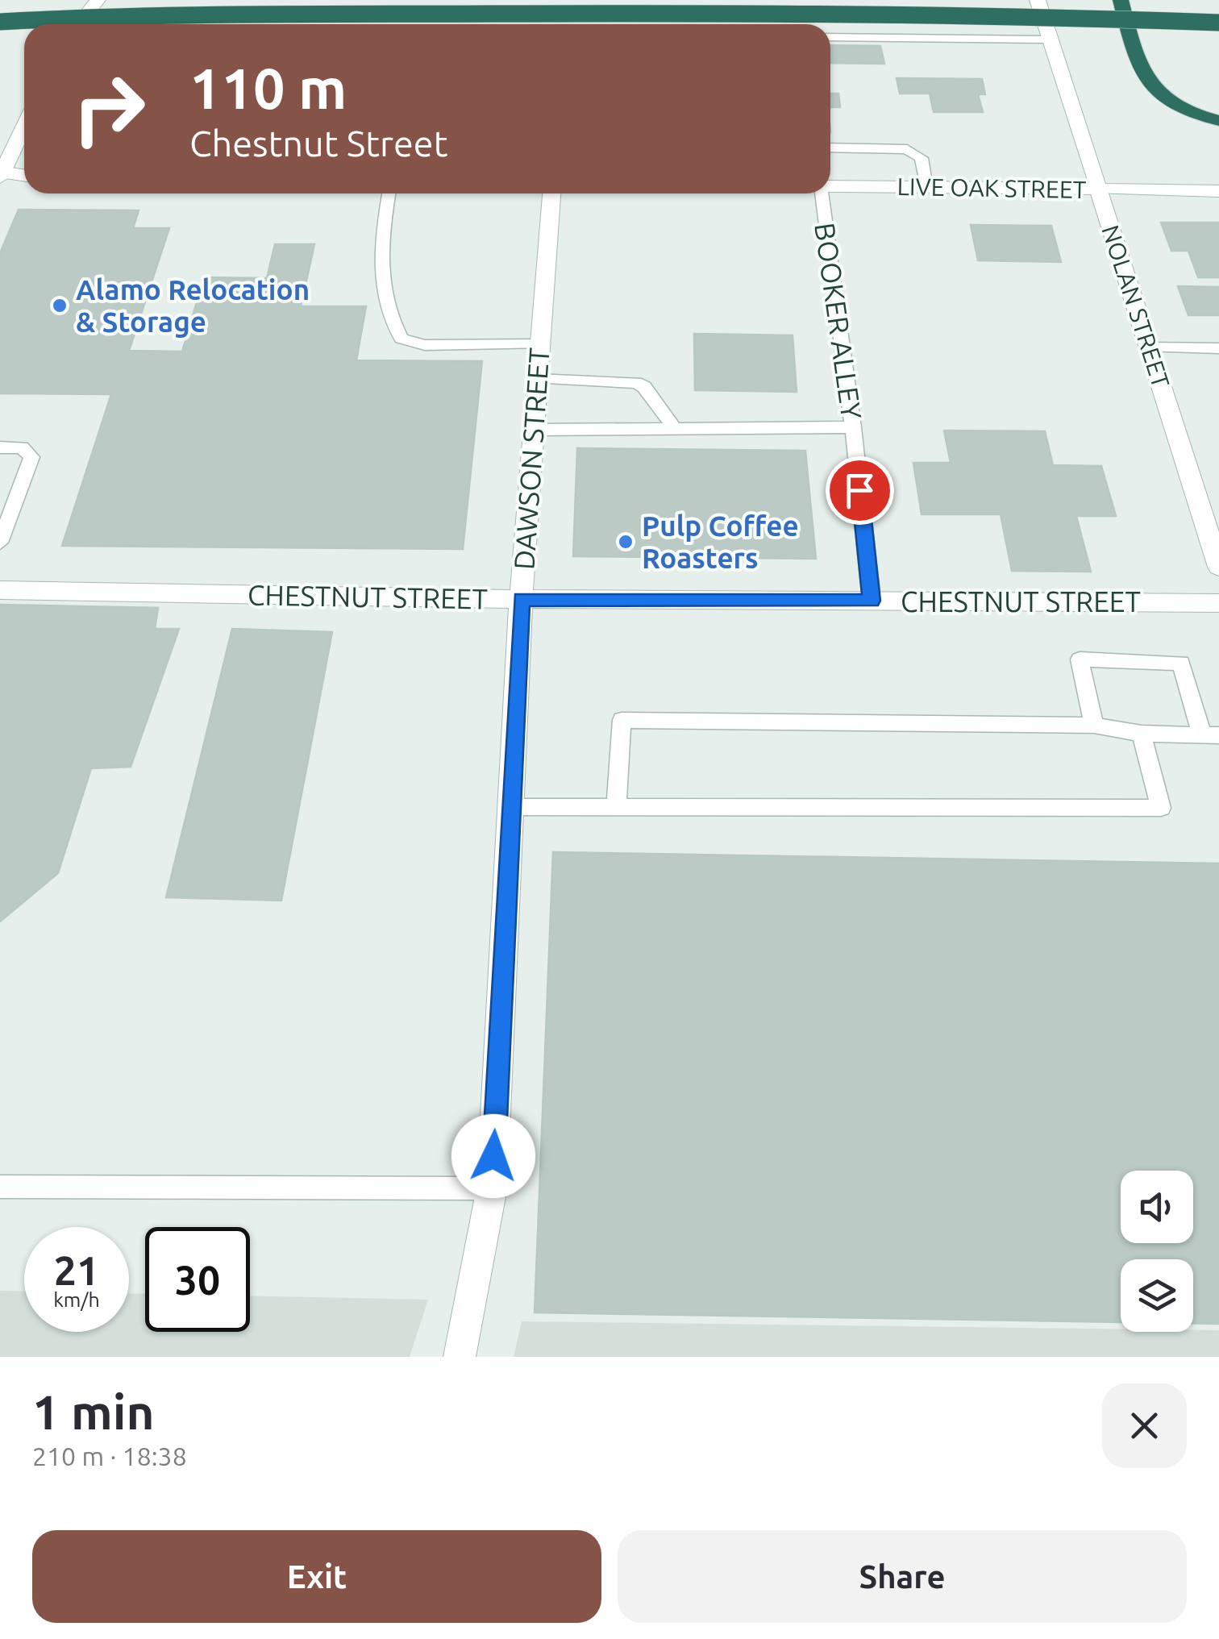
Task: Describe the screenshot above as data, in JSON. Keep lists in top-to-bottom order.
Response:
{
  "streets": {
    "street": [
      "LIVE OAK STREET",
      "NOLAN STREET",
      "DAWSON STREET",
      "CHESTNUT STREET"
    ],
    "lane": ["BOOKER ALLEY"]
  },
  "crossings": [
    ["LIVE OAK STREET", "NOLAN STREET"],
    ["BOOKER ALLEY", "CHESTNUT STREET"],
    ["DAWSON STREET", "CHESTNUT STREET"]
  ],
  "places": ["Alamo Relocation & Storage", "Pulp Coffee Roasters"],
  "page": {
    "turn": ["110 m", "Chestnut Street"],
    "speed": "21 km/h",
    "limit": "30",
    "heading": ["1 min", "210 m · 18:38"],
    "buttons": ["Exit", "Share"]
  }
}
